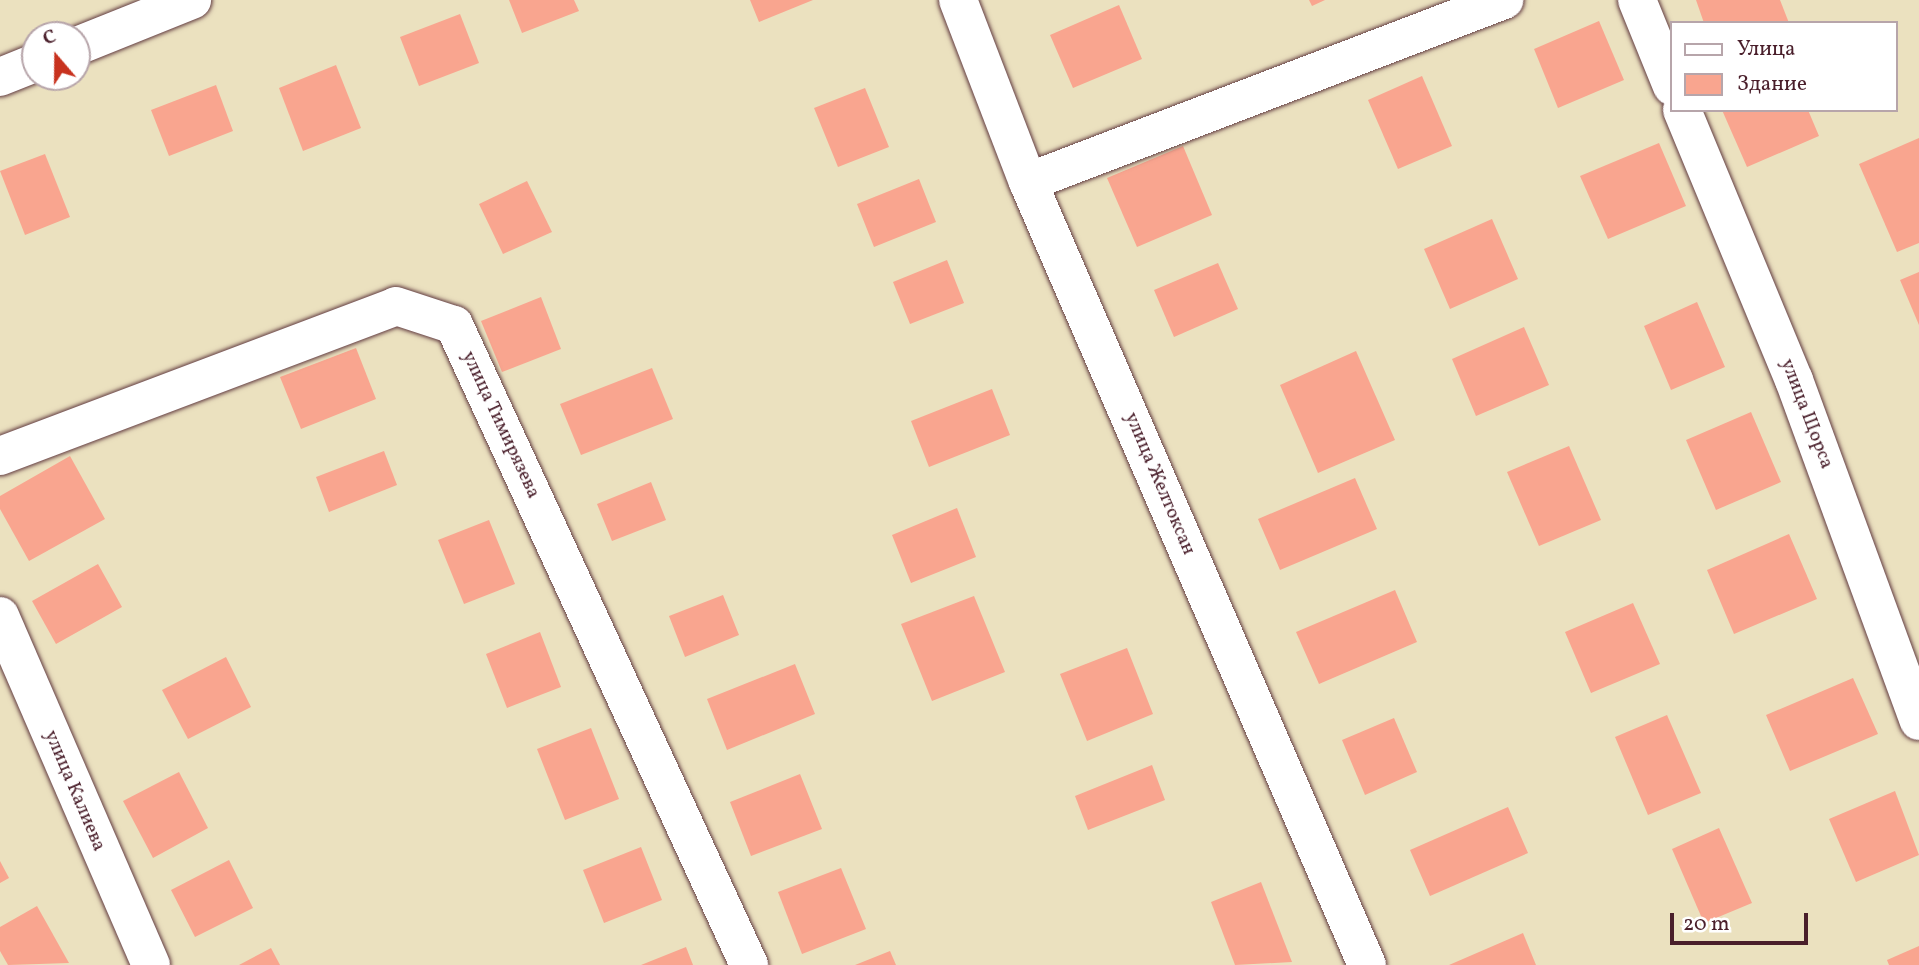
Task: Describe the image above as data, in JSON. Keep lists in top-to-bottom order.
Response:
{
  "streets": {
    "street": [
      "улица Щорса",
      "улица Тимирязева",
      "улица Желтоксан",
      "улица Калиева"
    ]
  },
  "legend": ["Улица", "Здание"],
  "scale_bar": "20 m",
  "north": "top"
}
